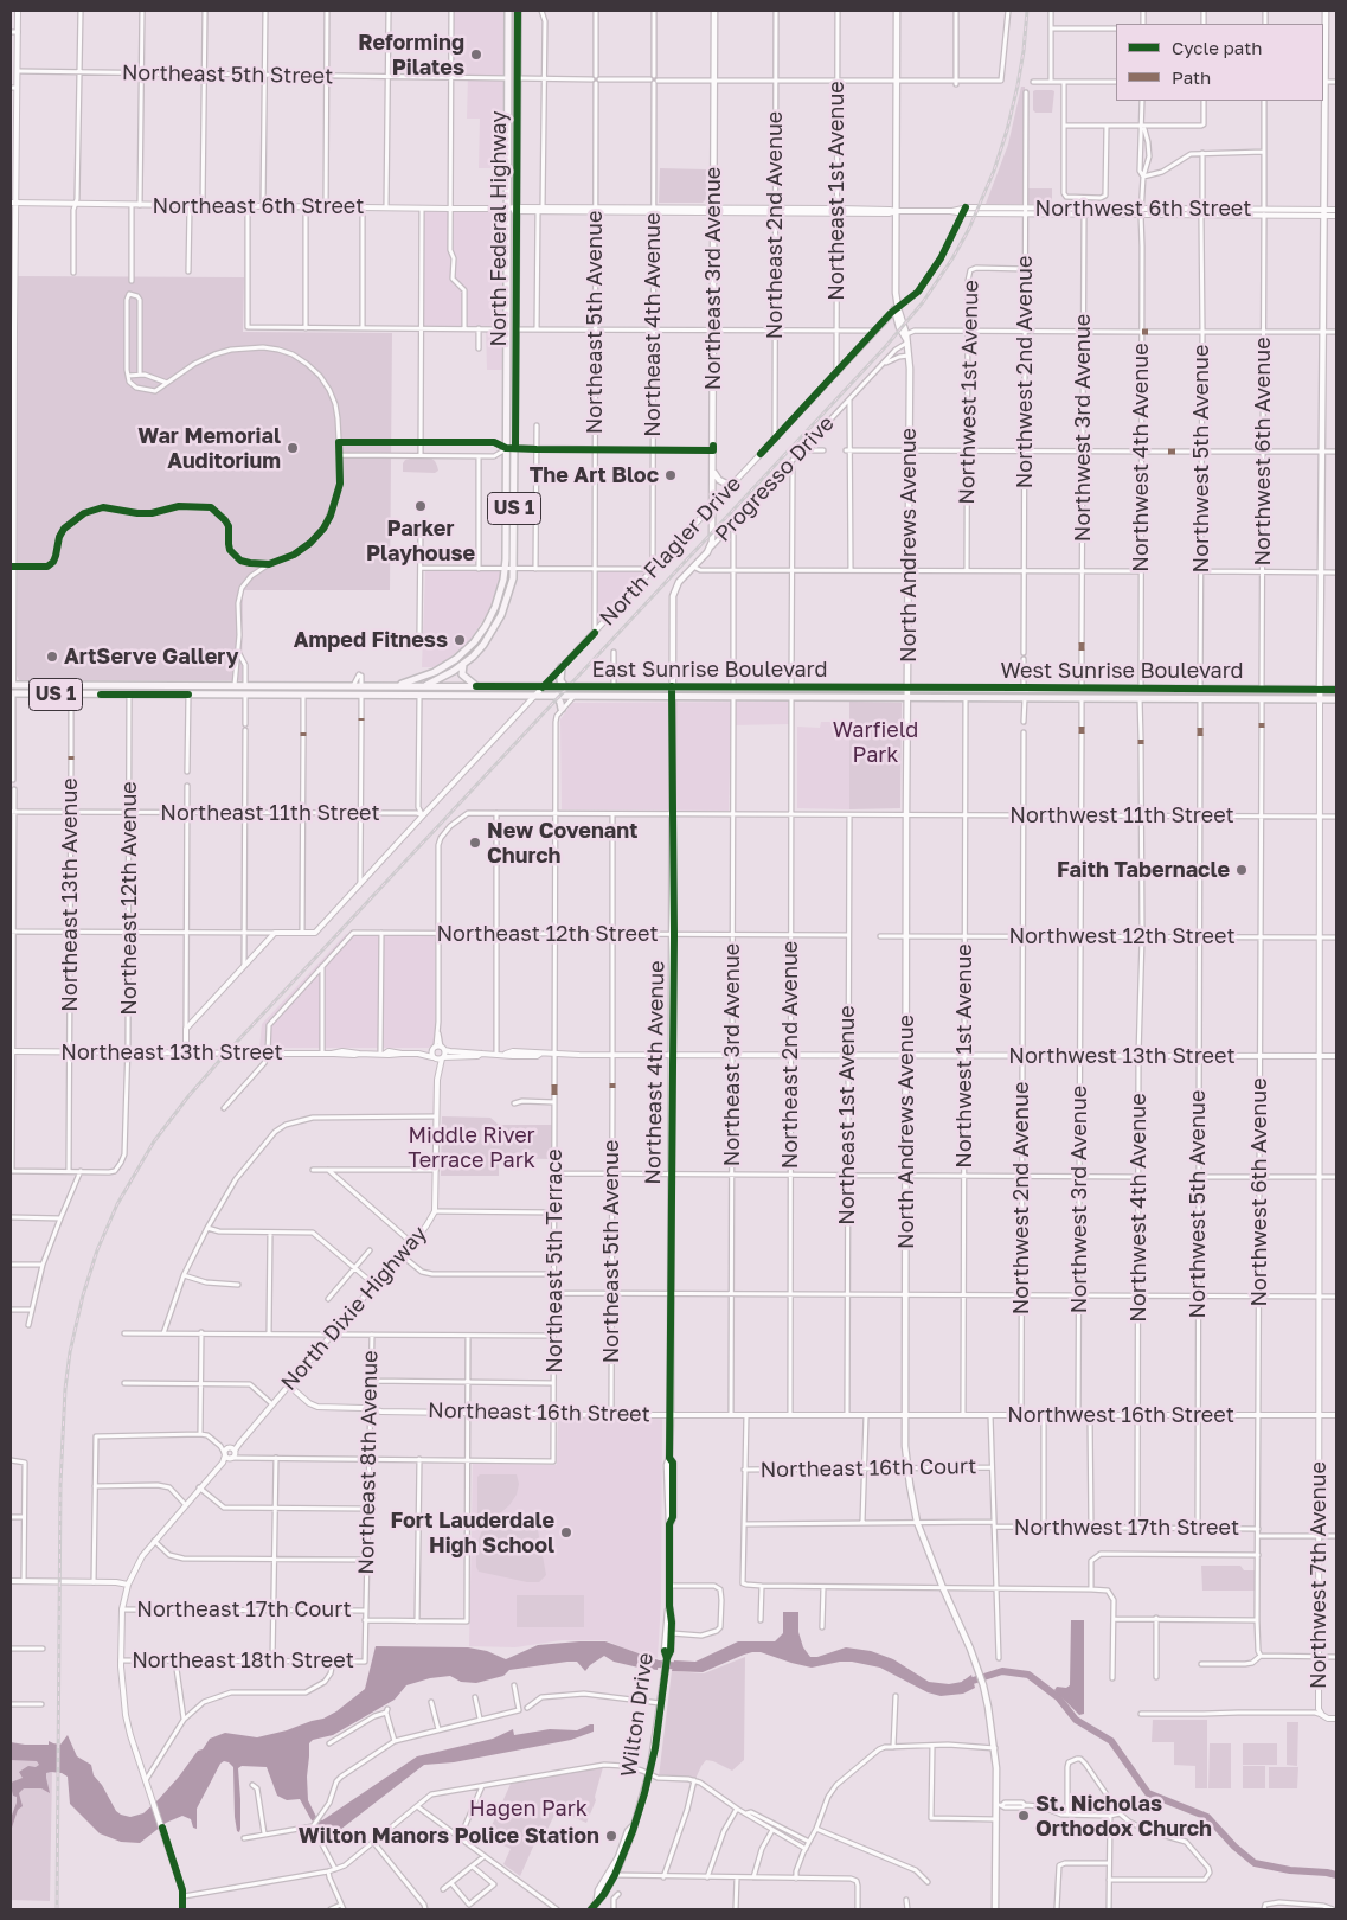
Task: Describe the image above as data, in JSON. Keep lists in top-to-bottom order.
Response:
{
  "streets": {
    "main road": [
      "North Federal Highway",
      "Northeast 3rd Avenue",
      "Northeast 4th Avenue",
      "Progresso Drive",
      "US 1",
      "North Andrews Avenue",
      "East Sunrise Boulevard",
      "West Sunrise Boulevard",
      "Northwest 7th Avenue",
      "Wilton Drive"
    ],
    "street": [
      "Northeast 5th Street",
      "Northeast 1st Avenue",
      "Northeast 6th Street",
      "Northwest 6th Street",
      "Northeast 2nd Avenue",
      "Northeast 5th Avenue",
      "Northwest 2nd Avenue",
      "Northwest 1st Avenue",
      "Northwest 3rd Avenue",
      "Northwest 6th Avenue",
      "Northwest 4th Avenue",
      "Northwest 5th Avenue",
      "North Flagler Drive",
      "Northeast 11th Street",
      "Northwest 11th Street",
      "Northeast 13th Avenue",
      "Northeast 12th Avenue",
      "Northeast 12th Street",
      "Northwest 12th Street",
      "Northeast 13th Street",
      "Northwest 13th Street",
      "Northeast 5th Terrace",
      "North Dixie Highway",
      "Northeast 16th Street",
      "Northwest 16th Street",
      "Northeast 8th Avenue",
      "Northeast 16th Court",
      "Northwest 17th Street",
      "Northeast 17th Court",
      "Northeast 18th Street"
    ]
  },
  "crossings": [
    ["Northeast 5th Street", "North Federal Highway"],
    ["Northeast 1st Avenue", "Northeast 6th Street"],
    ["Northeast 1st Avenue", "North Flagler Drive"],
    ["Northeast 1st Avenue", "Northeast 12th Street"],
    ["Northeast 1st Avenue", "Northeast 13th Street"],
    ["Northeast 1st Avenue", "Northeast 16th Street"],
    ["Northeast 6th Street", "Northwest 6th Street"],
    ["Northeast 6th Street", "Northeast 2nd Avenue"],
    ["Northeast 6th Street", "North Federal Highway"],
    ["Northeast 6th Street", "Northeast 3rd Avenue"],
    ["Northeast 6th Street", "Northeast 5th Avenue"],
    ["Northeast 6th Street", "Northeast 4th Avenue"],
    ["Northeast 6th Street", "North Andrews Avenue"],
    ["Northwest 6th Street", "Northwest 2nd Avenue"],
    ["Northwest 6th Street", "Northwest 3rd Avenue"],
    ["Northwest 6th Street", "Northwest 6th Avenue"],
    ["Northwest 6th Street", "Northwest 4th Avenue"],
    ["Northwest 6th Street", "Northwest 5th Avenue"],
    ["Northwest 6th Street", "North Andrews Avenue"],
    ["Northwest 6th Street", "Northwest 7th Avenue"],
    ["Northeast 2nd Avenue", "North Flagler Drive"],
    ["Northeast 2nd Avenue", "East Sunrise Boulevard"],
    ["Northeast 2nd Avenue", "Northeast 12th Street"],
    ["Northeast 2nd Avenue", "Northeast 13th Street"],
    ["Northeast 2nd Avenue", "Northeast 16th Street"],
    ["North Federal Highway", "US 1"],
    ["North Federal Highway", "East Sunrise Boulevard"],
    ["Northeast 3rd Avenue", "Progresso Drive"],
    ["Northeast 3rd Avenue", "North Flagler Drive"],
    ["Northeast 3rd Avenue", "East Sunrise Boulevard"],
    ["Northeast 3rd Avenue", "Northeast 12th Street"],
    ["Northeast 3rd Avenue", "Northeast 13th Street"],
    ["Northeast 3rd Avenue", "Northeast 16th Street"],
    ["Northeast 5th Avenue", "North Flagler Drive"],
    ["Northeast 5th Avenue", "Northeast 12th Street"],
    ["Northeast 5th Avenue", "Northeast 13th Street"],
    ["Northeast 5th Avenue", "Northeast 16th Street"],
    ["Northeast 4th Avenue", "Progresso Drive"],
    ["Northeast 4th Avenue", "North Flagler Drive"],
    ["Northeast 4th Avenue", "East Sunrise Boulevard"],
    ["Northeast 4th Avenue", "Northeast 12th Street"],
    ["Northeast 4th Avenue", "Northeast 13th Street"],
    ["Northeast 4th Avenue", "Northeast 16th Street"],
    ["Northeast 4th Avenue", "Wilton Drive"],
    ["Northwest 2nd Avenue", "Northwest 1st Avenue"],
    ["Northwest 2nd Avenue", "West Sunrise Boulevard"],
    ["Northwest 2nd Avenue", "Northwest 11th Street"],
    ["Northwest 2nd Avenue", "Northwest 12th Street"],
    ["Northwest 2nd Avenue", "Northwest 13th Street"],
    ["Northwest 2nd Avenue", "Northwest 16th Street"],
    ["Northwest 1st Avenue", "West Sunrise Boulevard"],
    ["Northwest 1st Avenue", "Northwest 11th Street"],
    ["Northwest 1st Avenue", "Northwest 12th Street"],
    ["Northwest 1st Avenue", "Northwest 13th Street"],
    ["Northwest 1st Avenue", "Northwest 16th Street"],
    ["Northwest 3rd Avenue", "Northwest 11th Street"],
    ["Northwest 3rd Avenue", "Northwest 12th Street"],
    ["Northwest 3rd Avenue", "Northwest 13th Street"],
    ["Northwest 3rd Avenue", "Northwest 16th Street"],
    ["Northwest 6th Avenue", "West Sunrise Boulevard"],
    ["Northwest 6th Avenue", "Northwest 11th Street"],
    ["Northwest 6th Avenue", "Northwest 12th Street"],
    ["Northwest 6th Avenue", "Northwest 13th Street"],
    ["Northwest 6th Avenue", "Northwest 16th Street"],
    ["Northwest 6th Avenue", "Northwest 17th Street"],
    ["Northwest 4th Avenue", "West Sunrise Boulevard"],
    ["Northwest 4th Avenue", "Northwest 11th Street"],
    ["Northwest 4th Avenue", "Northwest 12th Street"],
    ["Northwest 4th Avenue", "Northwest 13th Street"],
    ["Northwest 4th Avenue", "Northwest 16th Street"],
    ["Northwest 4th Avenue", "Northwest 17th Street"],
    ["Northwest 5th Avenue", "West Sunrise Boulevard"],
    ["Northwest 5th Avenue", "Northwest 11th Street"],
    ["Northwest 5th Avenue", "Northwest 12th Street"],
    ["Northwest 5th Avenue", "Northwest 13th Street"],
    ["Northwest 5th Avenue", "Northwest 16th Street"],
    ["Northwest 5th Avenue", "Northwest 17th Street"],
    ["Progresso Drive", "North Andrews Avenue"],
    ["US 1", "East Sunrise Boulevard"],
    ["US 1", "Northeast 13th Avenue"],
    ["US 1", "Northeast 12th Avenue"],
    ["North Andrews Avenue", "North Flagler Drive"],
    ["North Andrews Avenue", "East Sunrise Boulevard"],
    ["North Andrews Avenue", "West Sunrise Boulevard"],
    ["North Andrews Avenue", "Northwest 11th Street"],
    ["North Andrews Avenue", "Northwest 12th Street"],
    ["North Andrews Avenue", "Northeast 13th Street"],
    ["North Andrews Avenue", "Northwest 13th Street"],
    ["North Andrews Avenue", "Northeast 16th Street"],
    ["North Andrews Avenue", "Northwest 16th Street"],
    ["North Andrews Avenue", "Northeast 16th Court"],
    ["North Andrews Avenue", "Northwest 17th Street"],
    ["North Flagler Drive", "East Sunrise Boulevard"],
    ["North Flagler Drive", "Northeast 11th Street"],
    ["East Sunrise Boulevard", "West Sunrise Boulevard"],
    ["West Sunrise Boulevard", "Northwest 7th Avenue"],
    ["Northeast 11th Street", "Northeast 13th Avenue"],
    ["Northeast 11th Street", "Northeast 12th Avenue"],
    ["Northwest 11th Street", "Northwest 7th Avenue"],
    ["Northeast 13th Avenue", "Northeast 13th Street"],
    ["Northeast 12th Avenue", "Northeast 13th Street"],
    ["Northwest 12th Street", "Northwest 7th Avenue"],
    ["Northeast 13th Street", "Northwest 13th Street"],
    ["Northwest 13th Street", "Northwest 7th Avenue"],
    ["Northeast 5th Terrace", "Northeast 16th Street"],
    ["Northeast 5th Terrace", "Northeast 17th Court"],
    ["North Dixie Highway", "Northeast 16th Street"],
    ["North Dixie Highway", "Northeast 17th Court"],
    ["North Dixie Highway", "Northeast 18th Street"],
    ["Northeast 16th Street", "Northwest 16th Street"],
    ["Northeast 16th Street", "Northeast 8th Avenue"],
    ["Northwest 16th Street", "Northwest 7th Avenue"],
    ["Northeast 8th Avenue", "Northeast 17th Court"],
    ["Northeast 8th Avenue", "Northeast 18th Street"],
    ["Northwest 17th Street", "Northwest 7th Avenue"]
  ],
  "parks": ["Warfield Park", "Middle River Terrace Park", "Hagen Park"],
  "places": [
    "Reforming Pilates",
    "War Memorial Auditorium",
    "The Art Bloc",
    "Parker Playhouse",
    "Amped Fitness",
    "ArtServe Gallery",
    "New Covenant Church",
    "Faith Tabernacle",
    "Fort Lauderdale High School",
    "St. Nicholas Orthodox Church",
    "Wilton Manors Police Station"
  ],
  "legend": ["Cycle path", "Path"]
}
